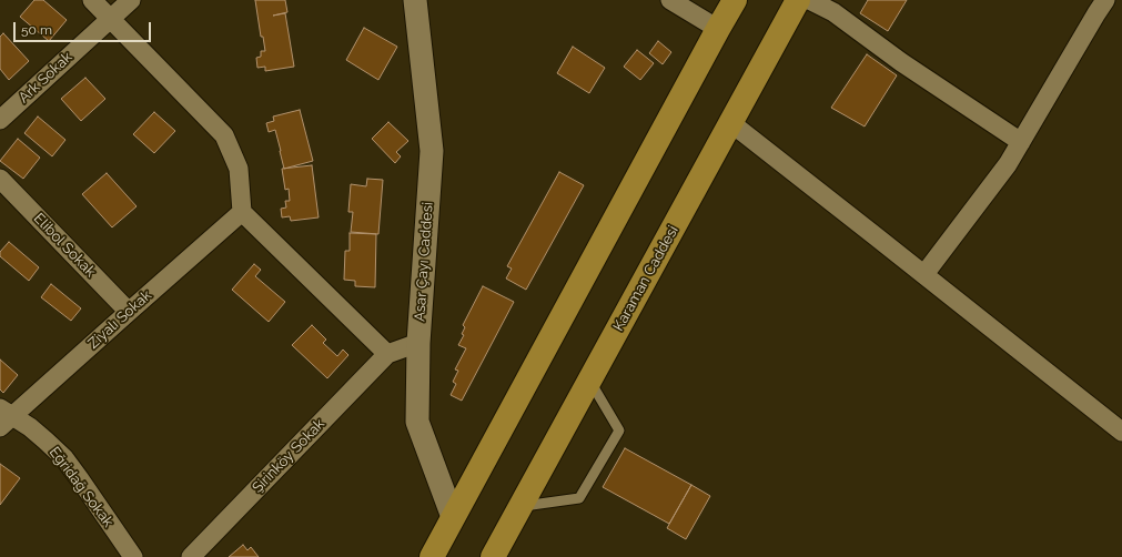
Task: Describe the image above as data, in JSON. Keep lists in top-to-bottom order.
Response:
{
  "streets": {
    "highway": ["Karaman Caddesi"],
    "street": [
      "Ark Sokak",
      "Elibol Sokak",
      "Asar Çayı Caddesi",
      "Ziyalı Sokak",
      "Şirinköy Sokak",
      "Eğridağ Sokak"
    ]
  },
  "crossings": [
    ["Elibol Sokak", "Ziyalı Sokak"],
    ["Ziyalı Sokak", "Eğridağ Sokak"]
  ],
  "scale_bar": "50 m"
}
